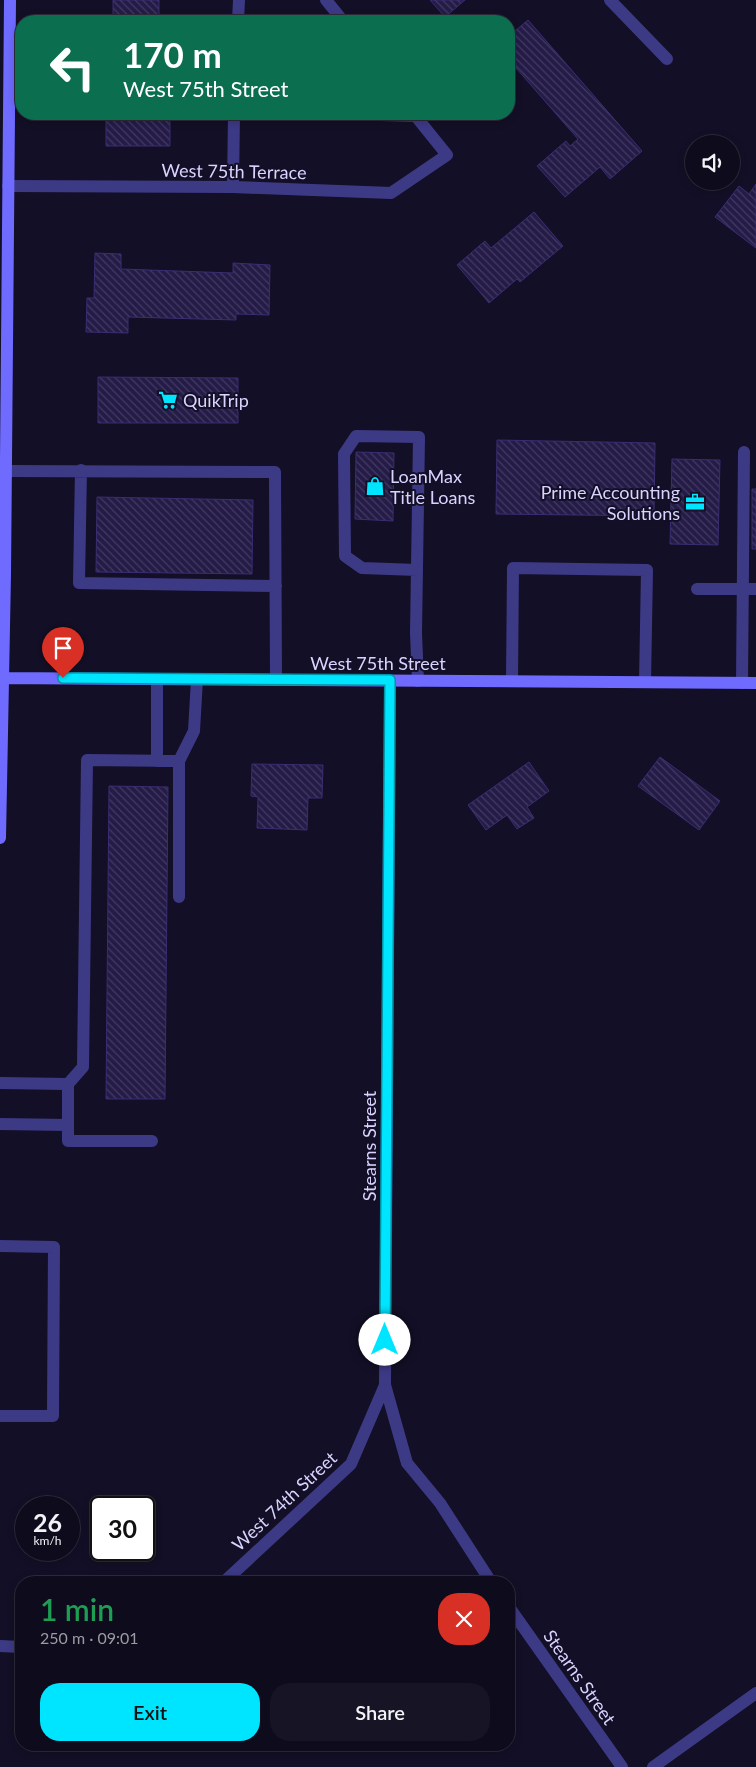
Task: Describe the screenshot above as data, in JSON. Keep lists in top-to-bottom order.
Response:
{
  "streets": {
    "street": [
      "West 75th Terrace",
      "West 75th Street",
      "Stearns Street",
      "West 74th Street"
    ]
  },
  "crossings": [
    ["West 75th Street", "Stearns Street"],
    ["Stearns Street", "West 74th Street"]
  ],
  "places": {
    "supermarket": ["QuikTrip"],
    "shop": ["LoanMax Title Loans"],
    "office": ["Prime Accounting Solutions"]
  },
  "page": {
    "turn": ["170 m", "West 75th Street"],
    "speed": "26 km/h",
    "limit": "30",
    "heading": ["1 min", "250 m · 09:01"],
    "buttons": ["Exit", "Share"]
  }
}
